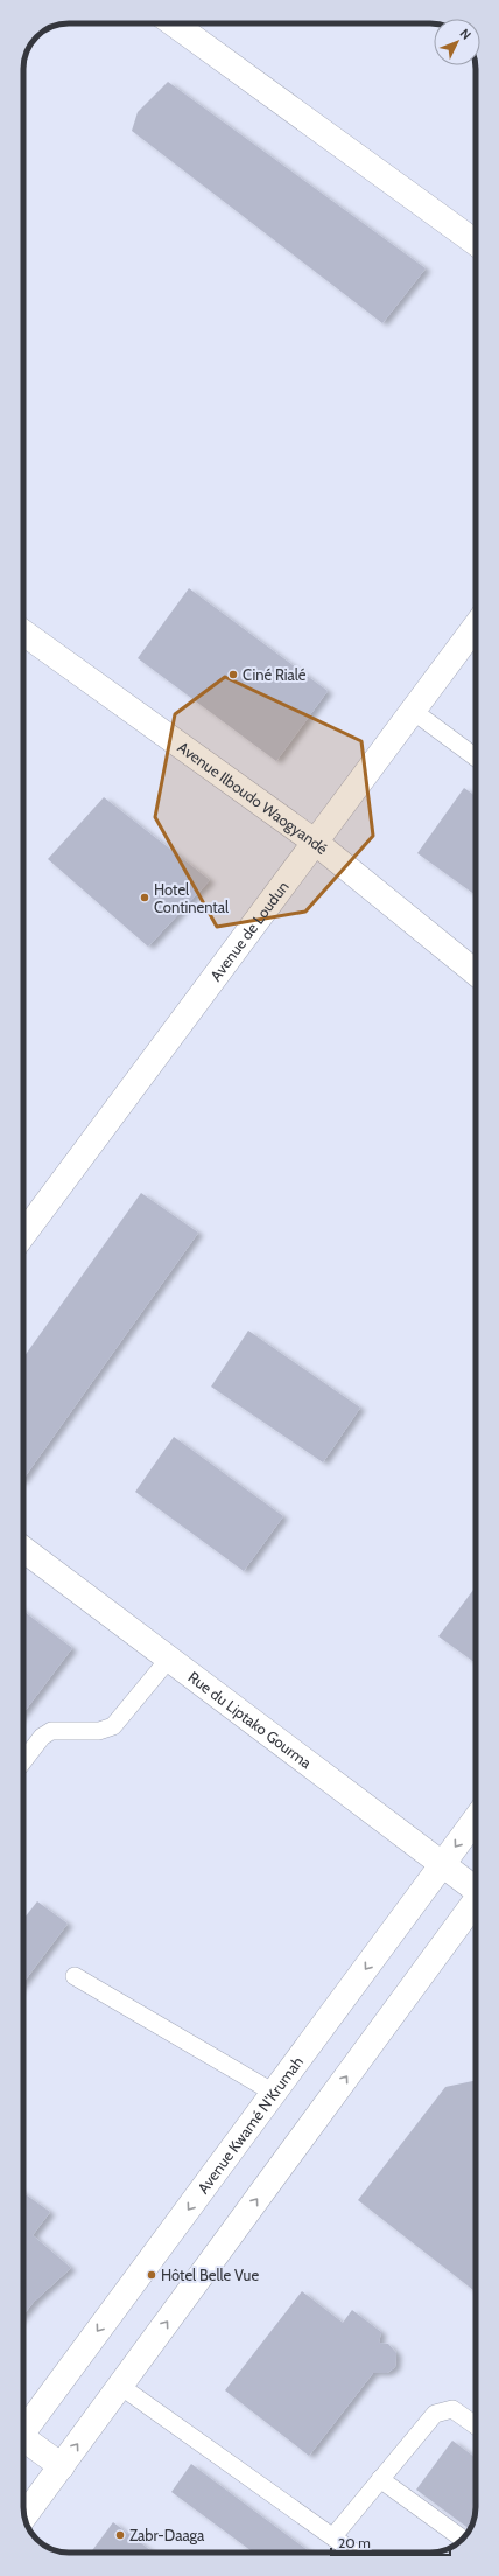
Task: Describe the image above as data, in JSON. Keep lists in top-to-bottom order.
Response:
{
  "streets": {
    "street": [
      "Avenue Ilboudo Waogyandé",
      "Avenue de Loudun",
      "Rue du Liptako Gourma",
      "Avenue Kwamé N'Krumah"
    ]
  },
  "crossings": [
    ["Avenue Ilboudo Waogyandé", "Avenue de Loudun"],
    ["Rue du Liptako Gourma", "Avenue Kwamé N'Krumah"]
  ],
  "places": [
    "Ciné Rialé",
    "Hotel Continental",
    "Hôtel Belle Vue",
    "Zabr-Daaga"
  ],
  "scale_bar": "20 m",
  "north": "top right"
}
